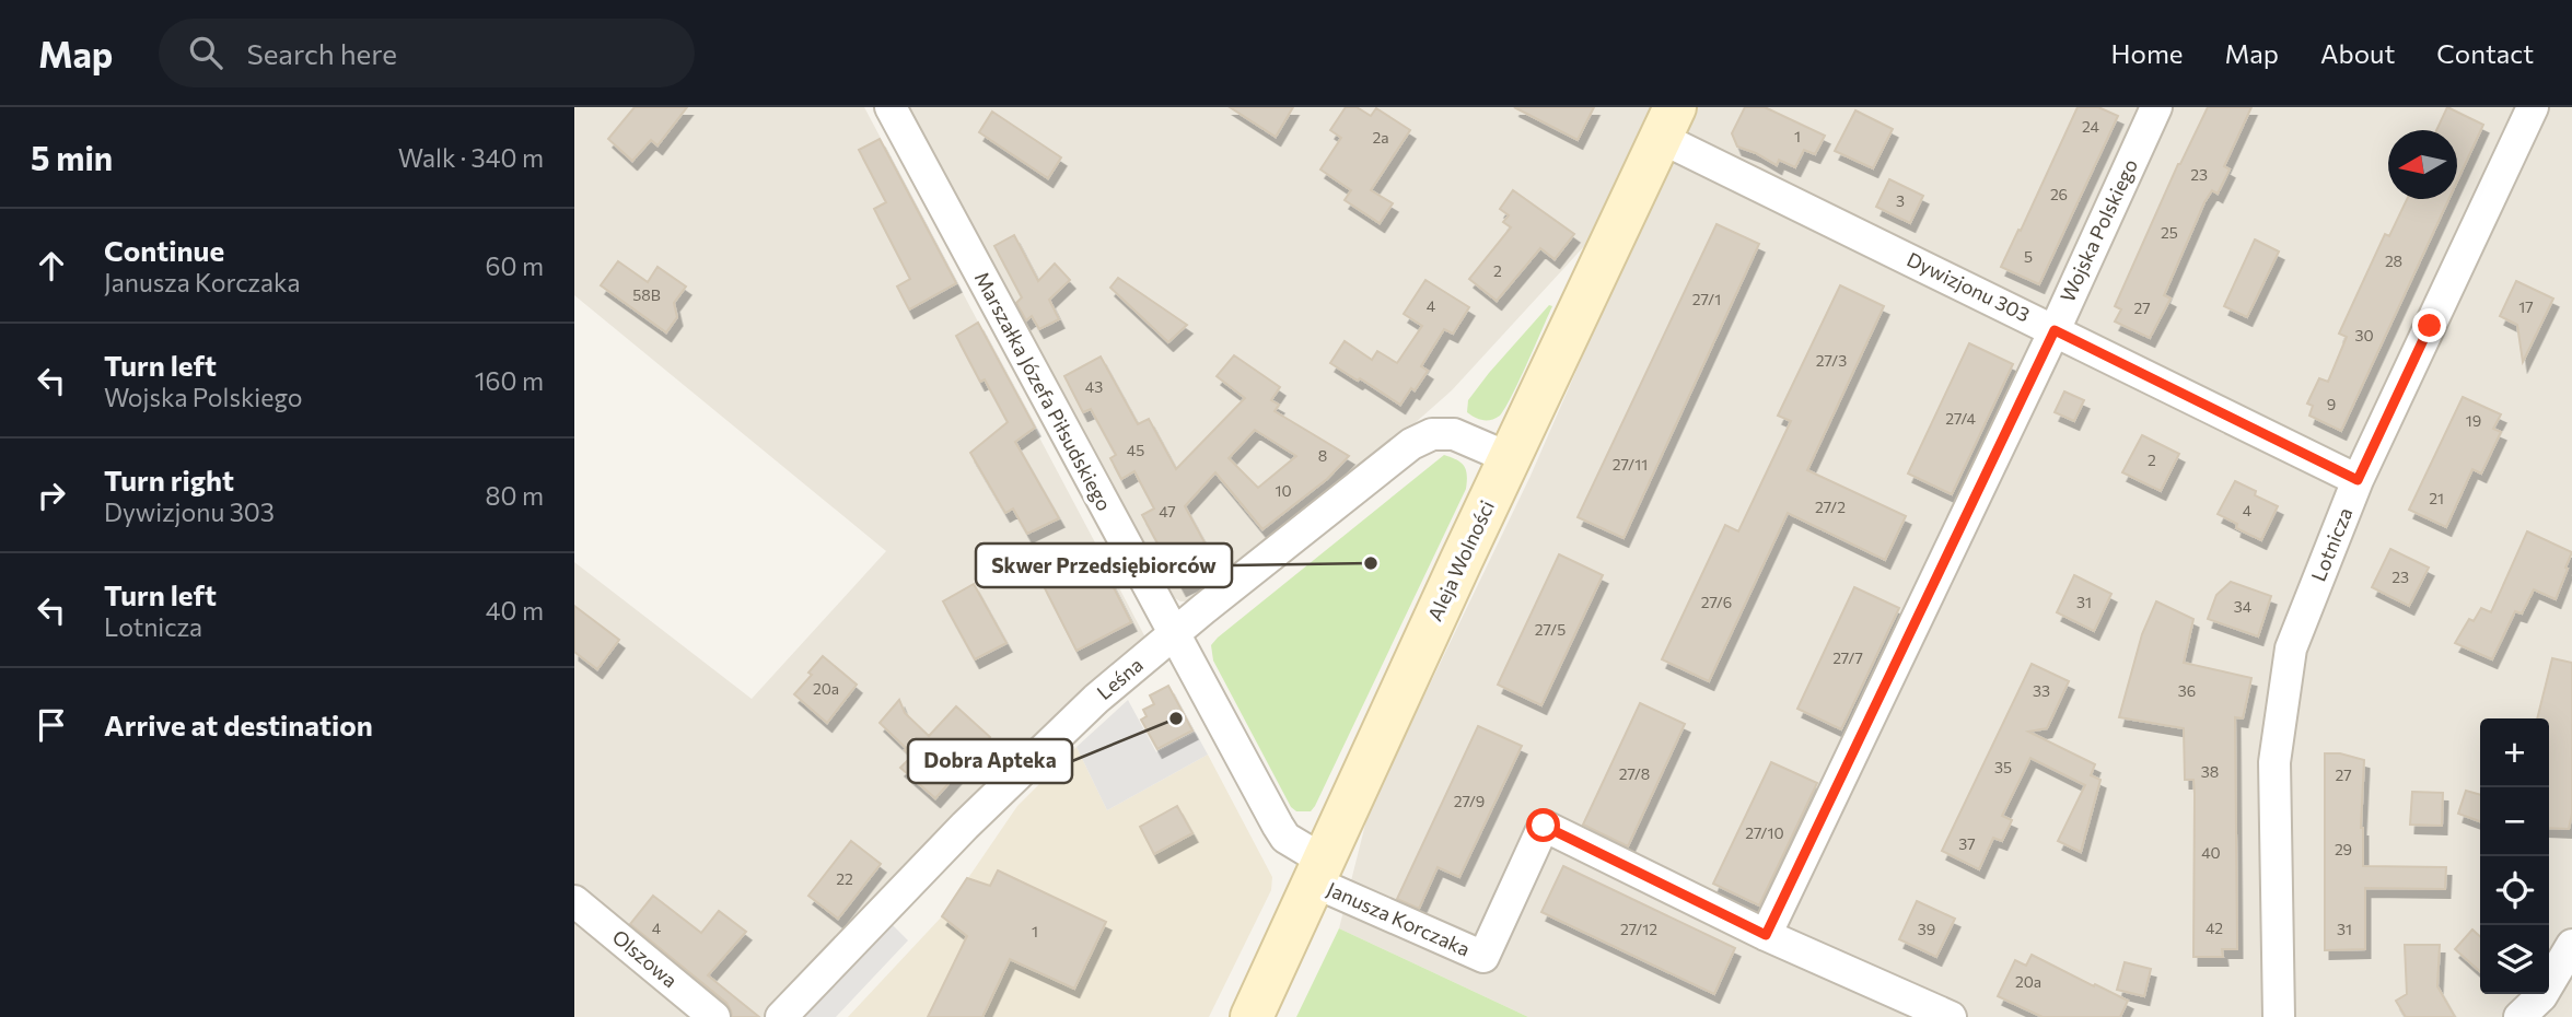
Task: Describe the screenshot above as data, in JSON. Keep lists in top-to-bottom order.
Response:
{
  "streets": {
    "street": [
      "Wojska Polskiego",
      "Dywizjonu 303",
      "Marszałka Józefa Piłsudskiego",
      "Lotnicza",
      "Aleja Wolności",
      "Leśna",
      "Janusza Korczaka",
      "Olszowa"
    ]
  },
  "crossings": [
    ["Wojska Polskiego", "Dywizjonu 303"],
    ["Wojska Polskiego", "Janusza Korczaka"],
    ["Dywizjonu 303", "Lotnicza"],
    ["Dywizjonu 303", "Aleja Wolności"],
    ["Marszałka Józefa Piłsudskiego", "Aleja Wolności"],
    ["Marszałka Józefa Piłsudskiego", "Leśna"],
    ["Marszałka Józefa Piłsudskiego", "Janusza Korczaka"],
    ["Aleja Wolności", "Leśna"],
    ["Aleja Wolności", "Janusza Korczaka"]
  ],
  "places": ["Skwer Przedsiębiorców", "Dobra Apteka"],
  "house_numbers": [
    "24",
    "1",
    "2a",
    "23",
    "26",
    "3",
    "25",
    "5",
    "28",
    "2",
    "58B",
    "27/1",
    "4",
    "17",
    "27",
    "30",
    "27/3",
    "43",
    "9",
    "27/4",
    "19",
    "45",
    "8",
    "2",
    "27/11",
    "10",
    "21",
    "27/2",
    "4",
    "47",
    "23",
    "27/6",
    "31",
    "34",
    "27/5",
    "27/7",
    "20a",
    "33",
    "36",
    "35",
    "38",
    "27/8",
    "27",
    "27/9",
    "27/10",
    "37",
    "29",
    "40",
    "22",
    "4",
    "42",
    "27/12",
    "39",
    "31",
    "1",
    "20a"
  ],
  "north": "left",
  "page": {
    "header": "Map",
    "search": "Search here",
    "nav": [
      "Home",
      "Map",
      "About",
      "Contact"
    ],
    "heading": ["5 min", "Walk · 340 m"],
    "list": [
      ["Continue", "Janusza Korczaka", "60 m"],
      ["Turn left", "Wojska Polskiego", "160 m"],
      ["Turn right", "Dywizjonu 303", "80 m"],
      ["Turn left", "Lotnicza", "40 m"],
      "Arrive at destination"
    ],
    "map_buttons": ["+", "−"]
  }
}
